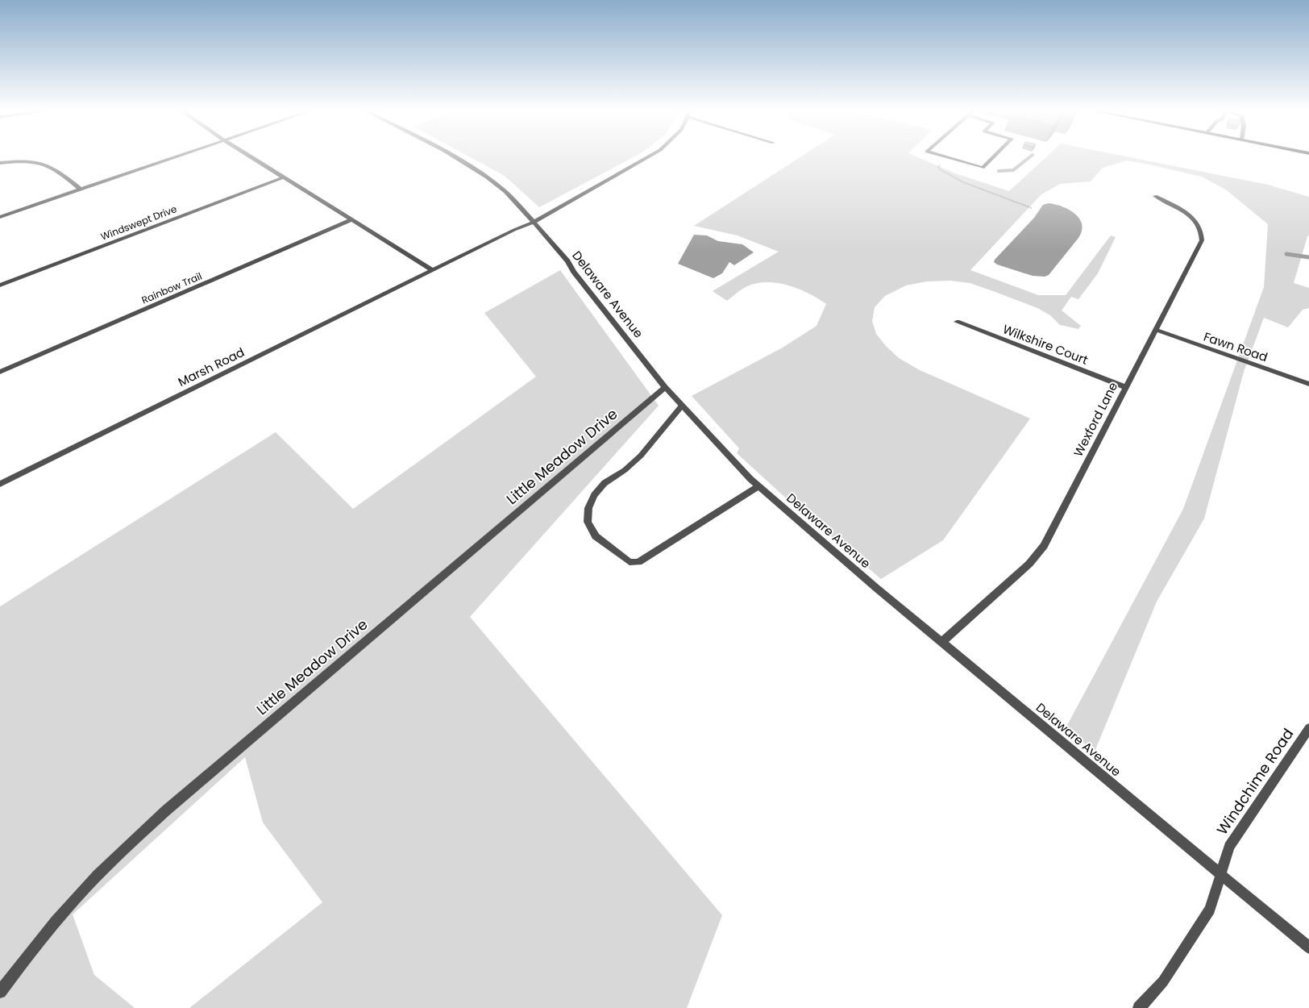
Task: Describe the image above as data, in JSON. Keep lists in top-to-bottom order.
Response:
{
  "streets": {
    "street": [
      "Windswept Drive",
      "Rainbow Trail",
      "Delaware Avenue",
      "Wilkshire Court",
      "Fawn Road",
      "Marsh Road",
      "Wexford Lane",
      "Little Meadow Drive",
      "Windchime Road"
    ]
  },
  "crossings": [
    ["Delaware Avenue", "Marsh Road"],
    ["Delaware Avenue", "Wexford Lane"],
    ["Delaware Avenue", "Little Meadow Drive"],
    ["Delaware Avenue", "Windchime Road"],
    ["Wilkshire Court", "Wexford Lane"],
    ["Fawn Road", "Wexford Lane"]
  ]
}
